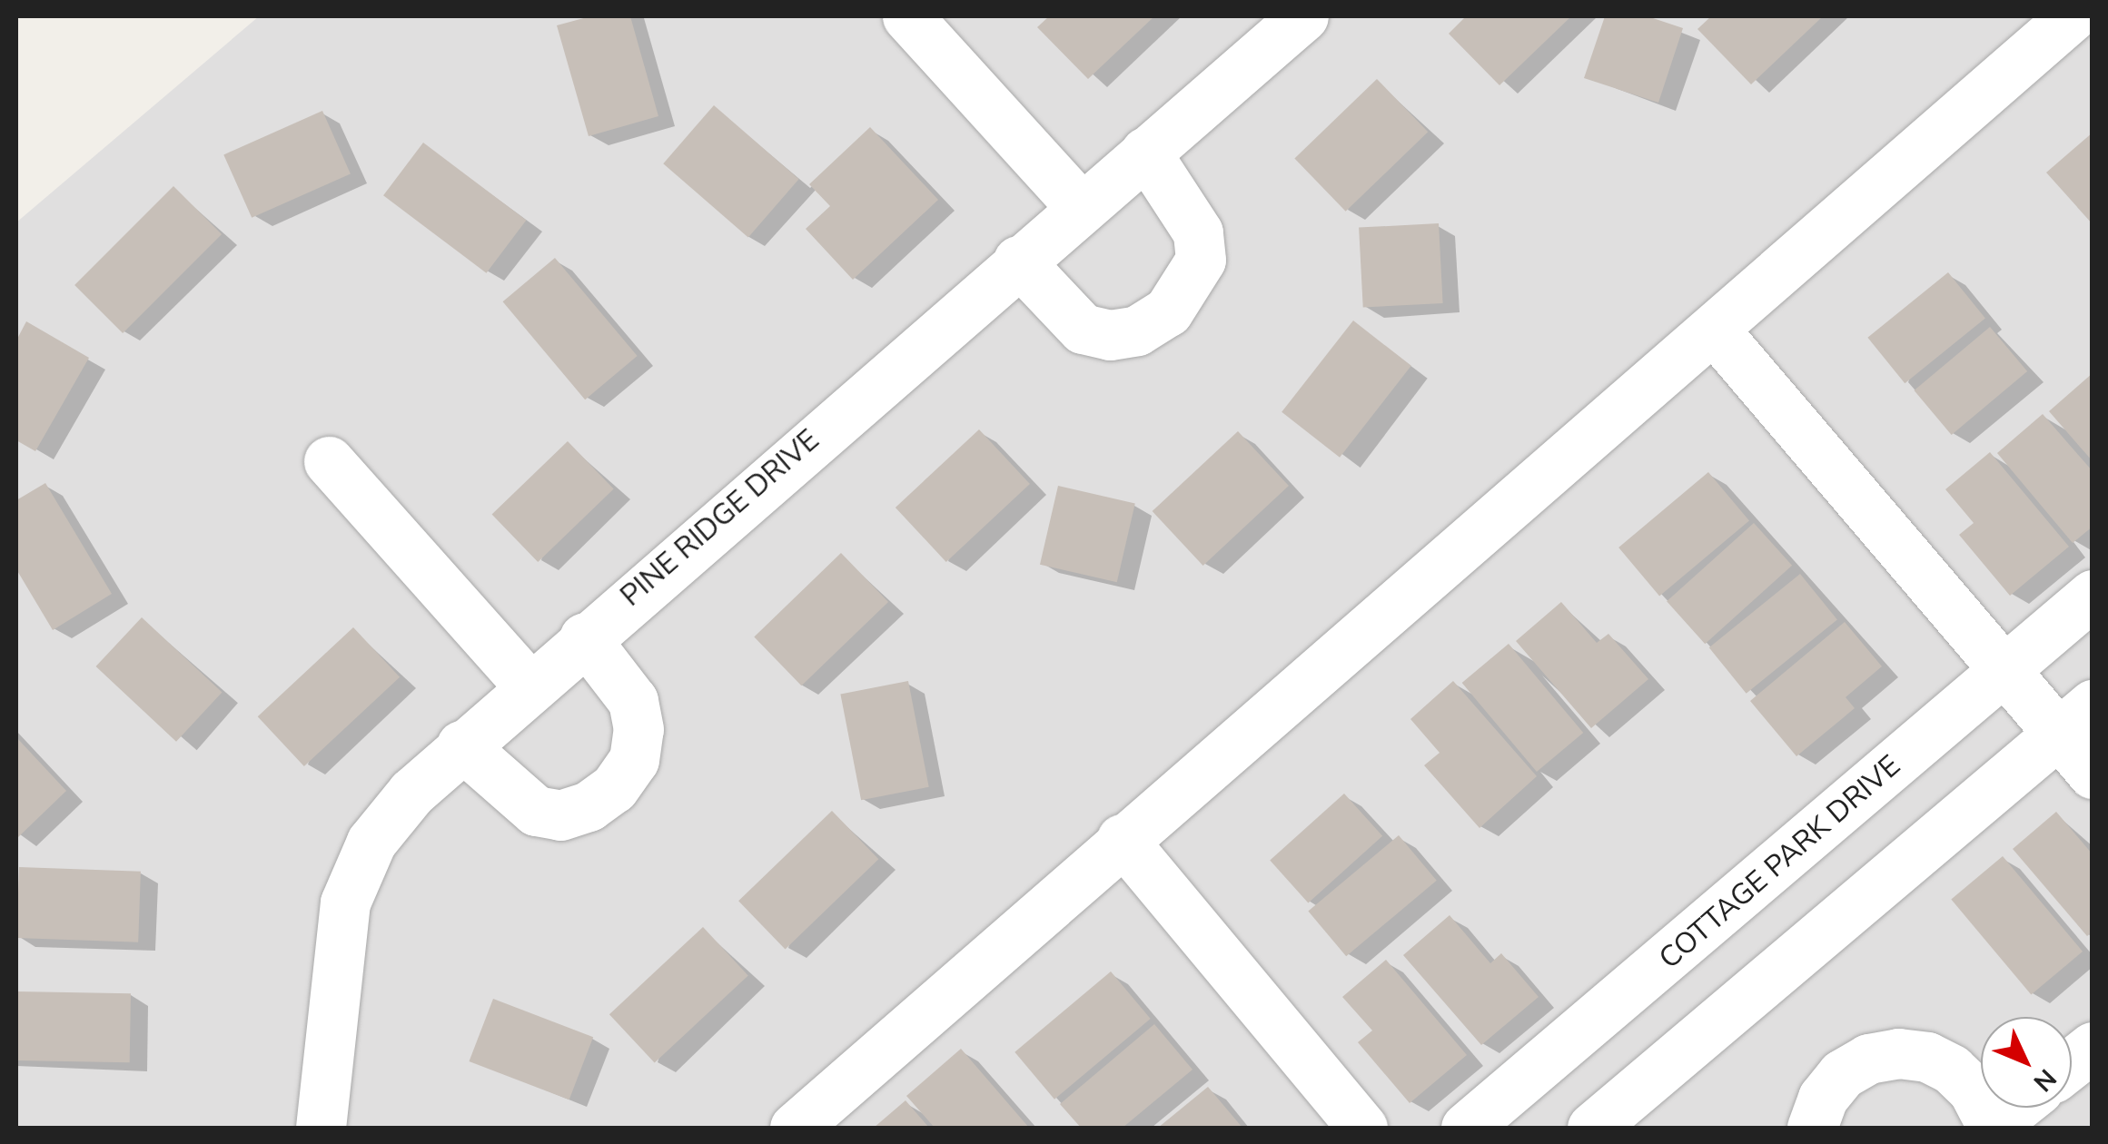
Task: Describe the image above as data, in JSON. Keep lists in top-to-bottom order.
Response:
{
  "streets": {
    "street": ["PINE RIDGE DRIVE", "COTTAGE PARK DRIVE"]
  },
  "north": "bottom right"
}
